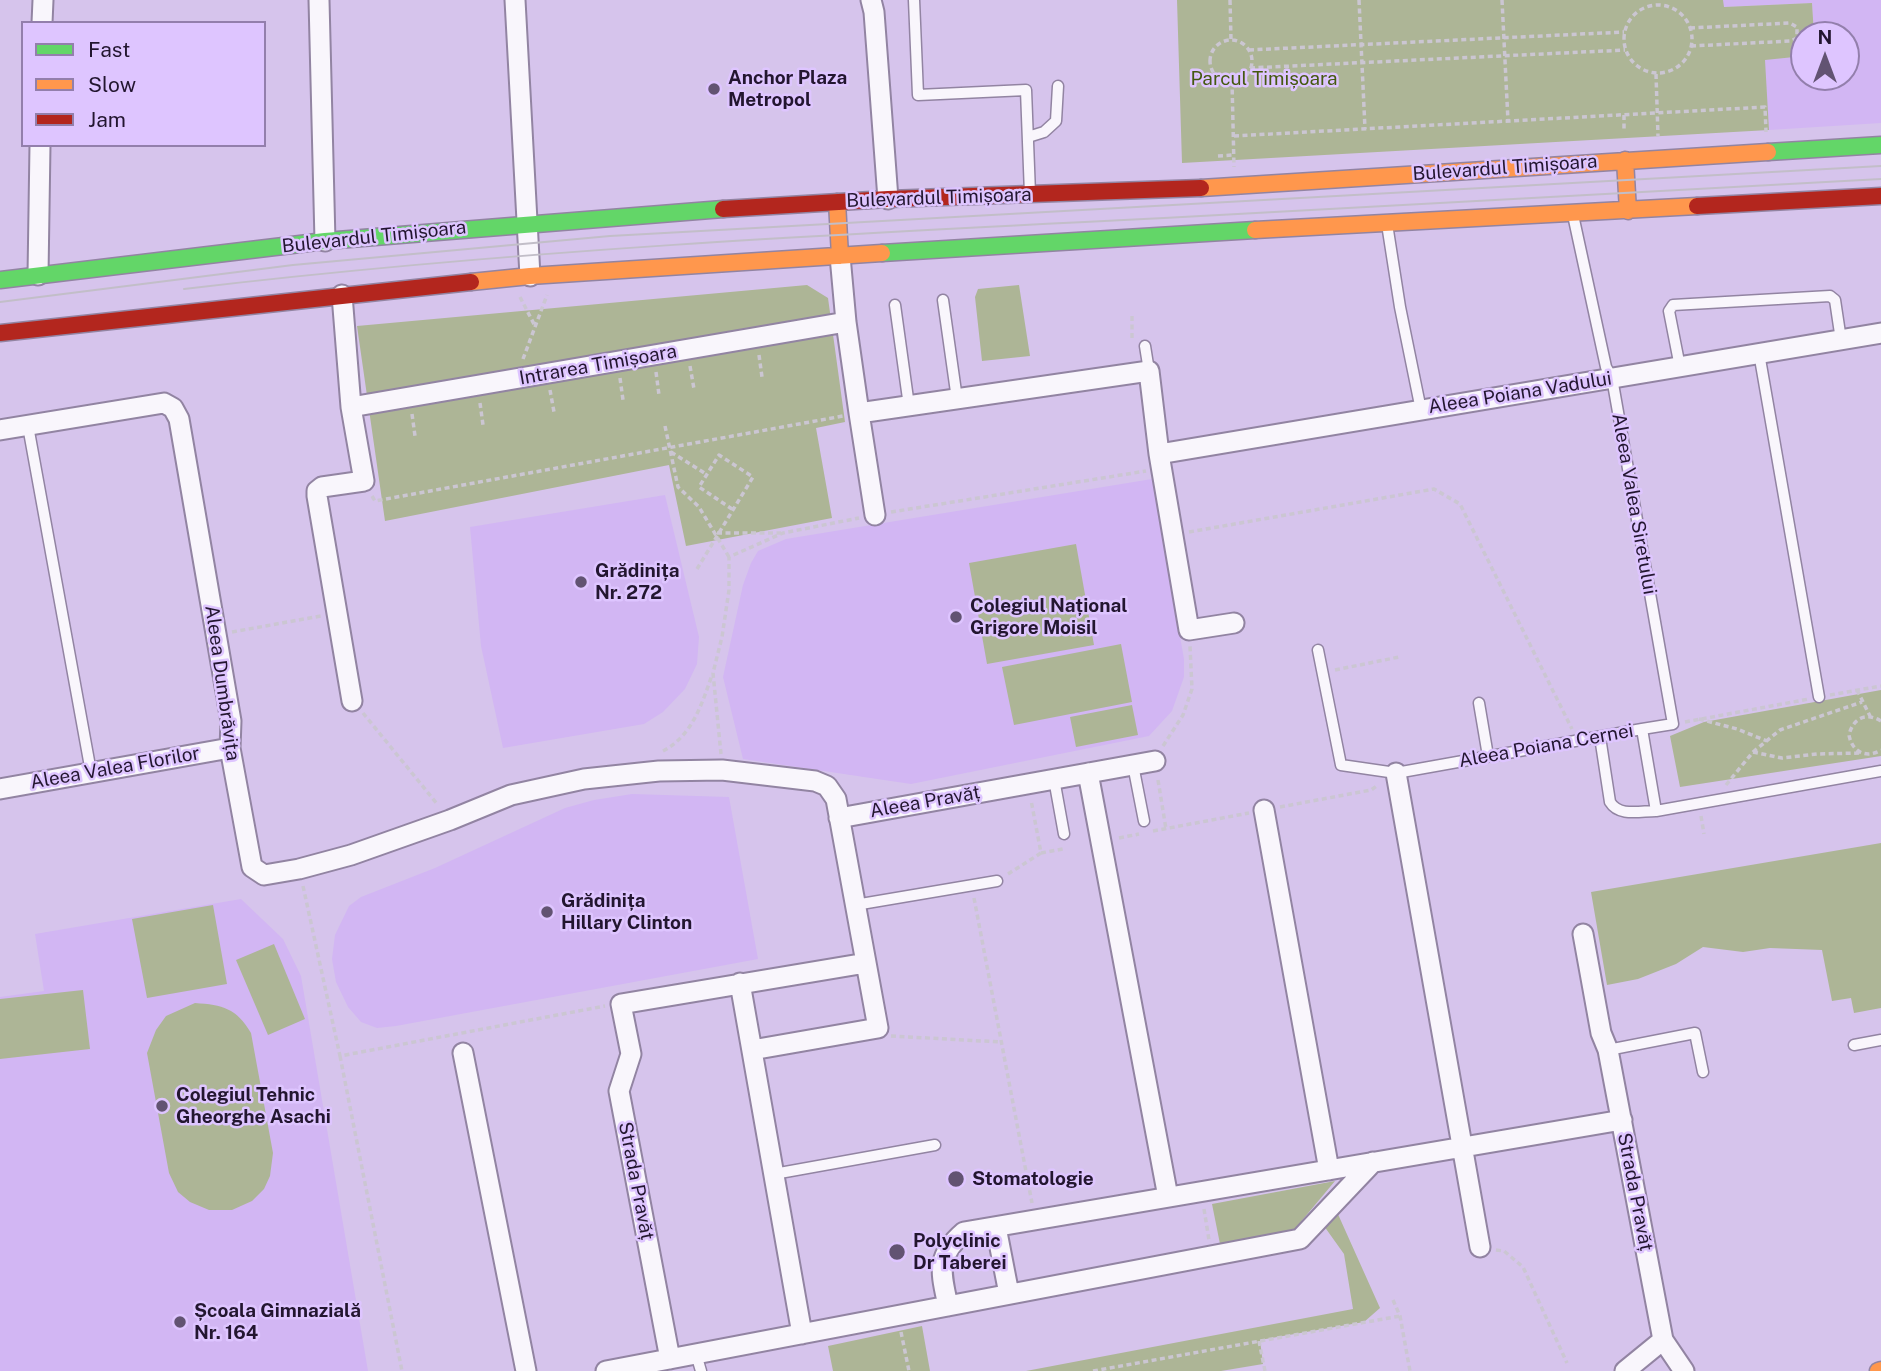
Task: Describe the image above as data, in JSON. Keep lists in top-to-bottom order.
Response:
{
  "streets": {
    "main road": ["Bulevardul Timișoara"],
    "street": [
      "Intrarea Timișoara",
      "Aleea Poiana Vadului",
      "Aleea Dumbrăvița",
      "Aleea Valea Florilor",
      "Aleea Pravăț",
      "Strada Pravăț"
    ],
    "lane": ["Aleea Valea Siretului", "Aleea Poiana Cernei"]
  },
  "crossings": [
    ["Bulevardul Timișoara", "Aleea Valea Siretului"],
    ["Aleea Poiana Vadului", "Aleea Valea Siretului"],
    ["Aleea Dumbrăvița", "Aleea Valea Florilor"],
    ["Aleea Dumbrăvița", "Aleea Pravăț"]
  ],
  "parks": ["Parcul Timișoara"],
  "places": [
    "Anchor Plaza Metropol",
    "Grădinița Nr. 272",
    "Colegiul Național Grigore Moisil",
    "Grădinița Hillary Clinton",
    "Colegiul Tehnic Gheorghe Asachi",
    "Stomatologie",
    "Polyclinic Dr Taberei",
    "Școala Gimnazială Nr. 164"
  ],
  "legend": ["Fast", "Slow", "Jam"],
  "north": "top"
}
